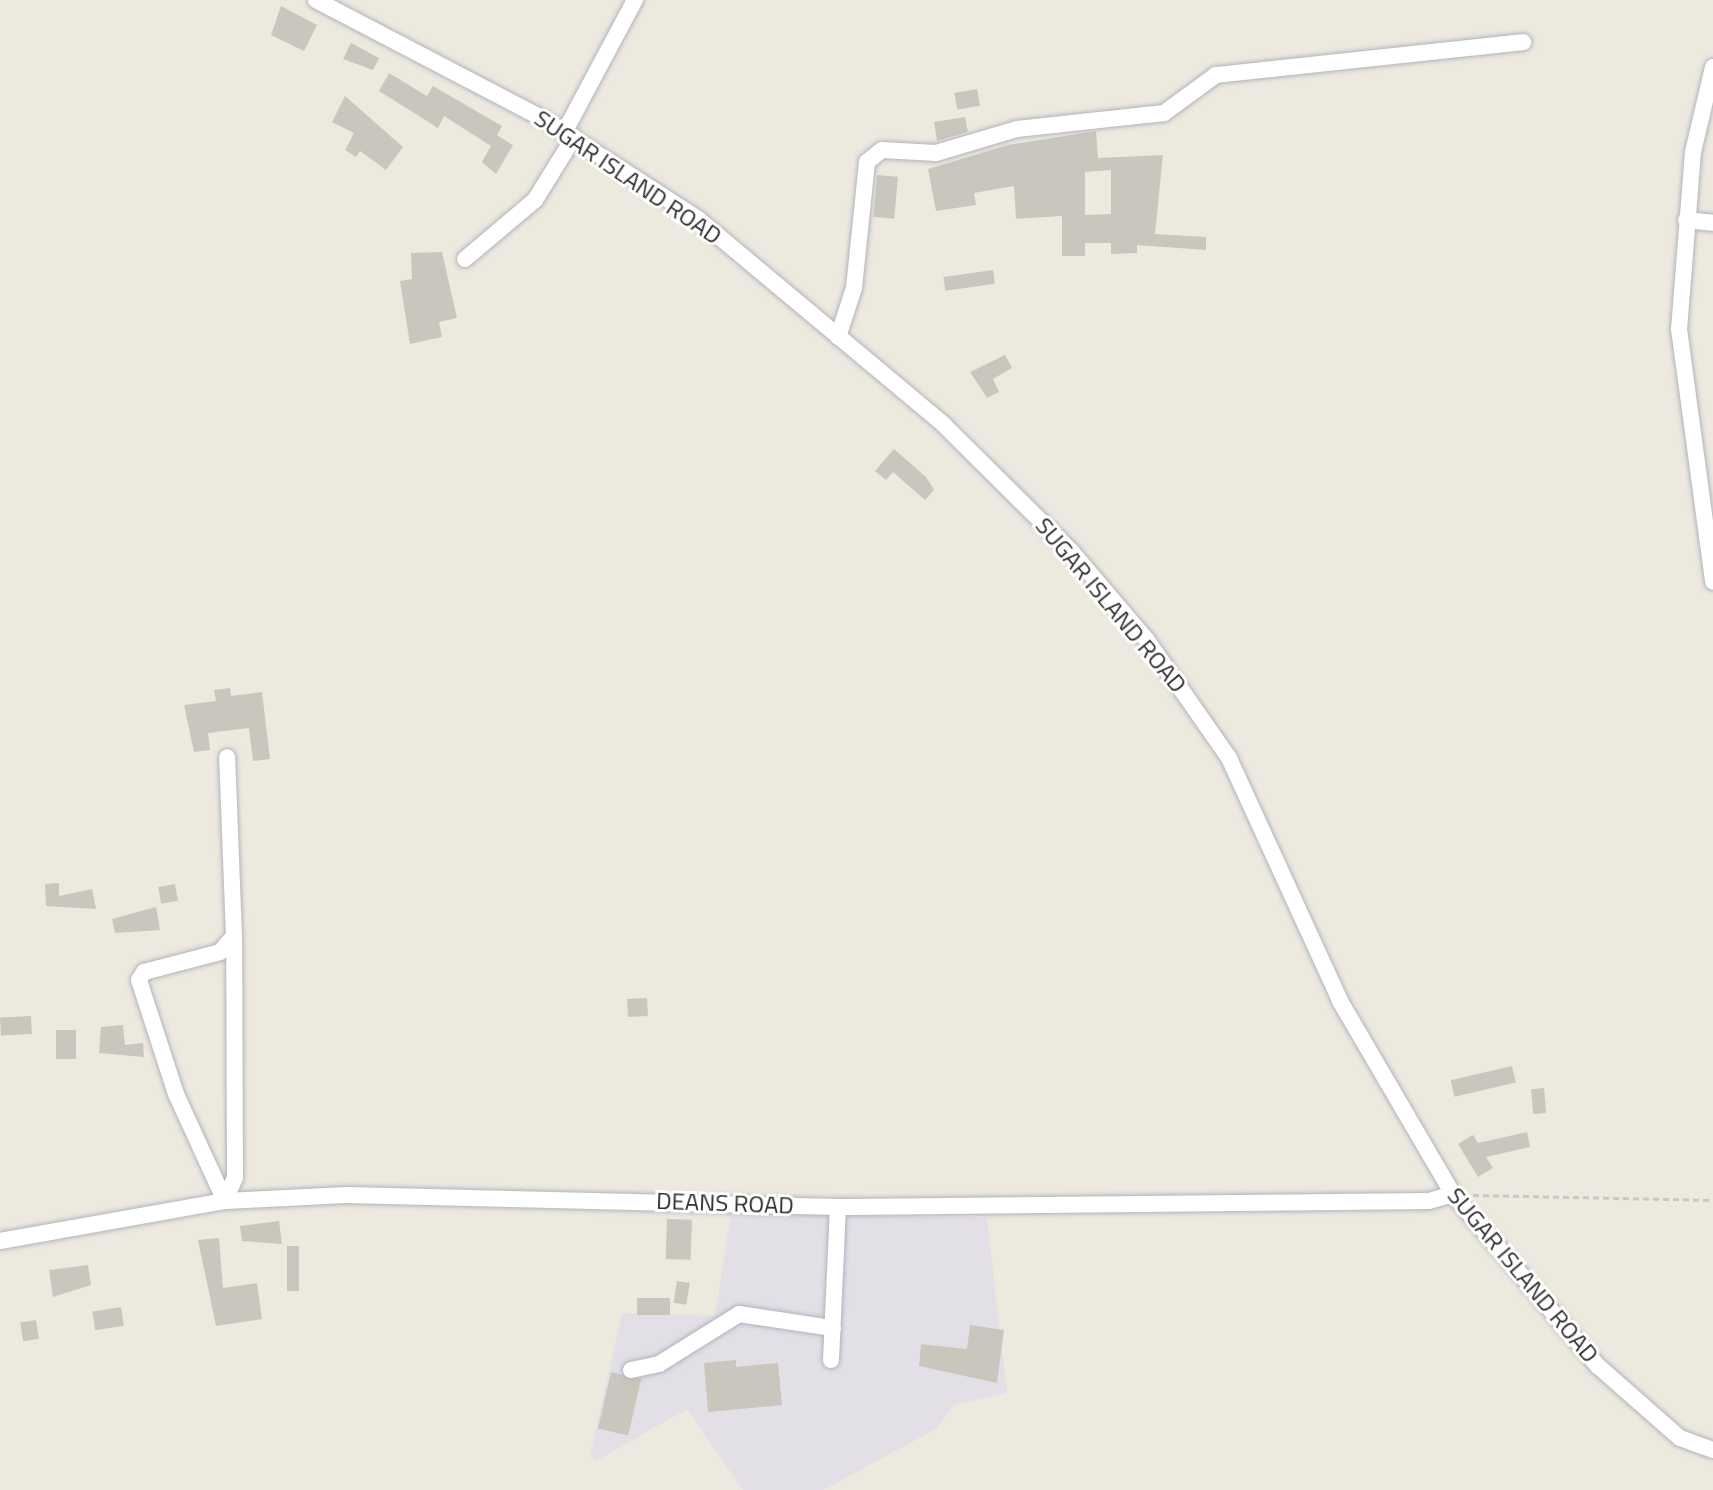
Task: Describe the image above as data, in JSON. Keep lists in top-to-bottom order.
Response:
{
  "streets": {
    "street": ["SUGAR ISLAND ROAD", "DEANS ROAD"]
  },
  "crossings": [
    ["SUGAR ISLAND ROAD", "DEANS ROAD"]
  ]
}
